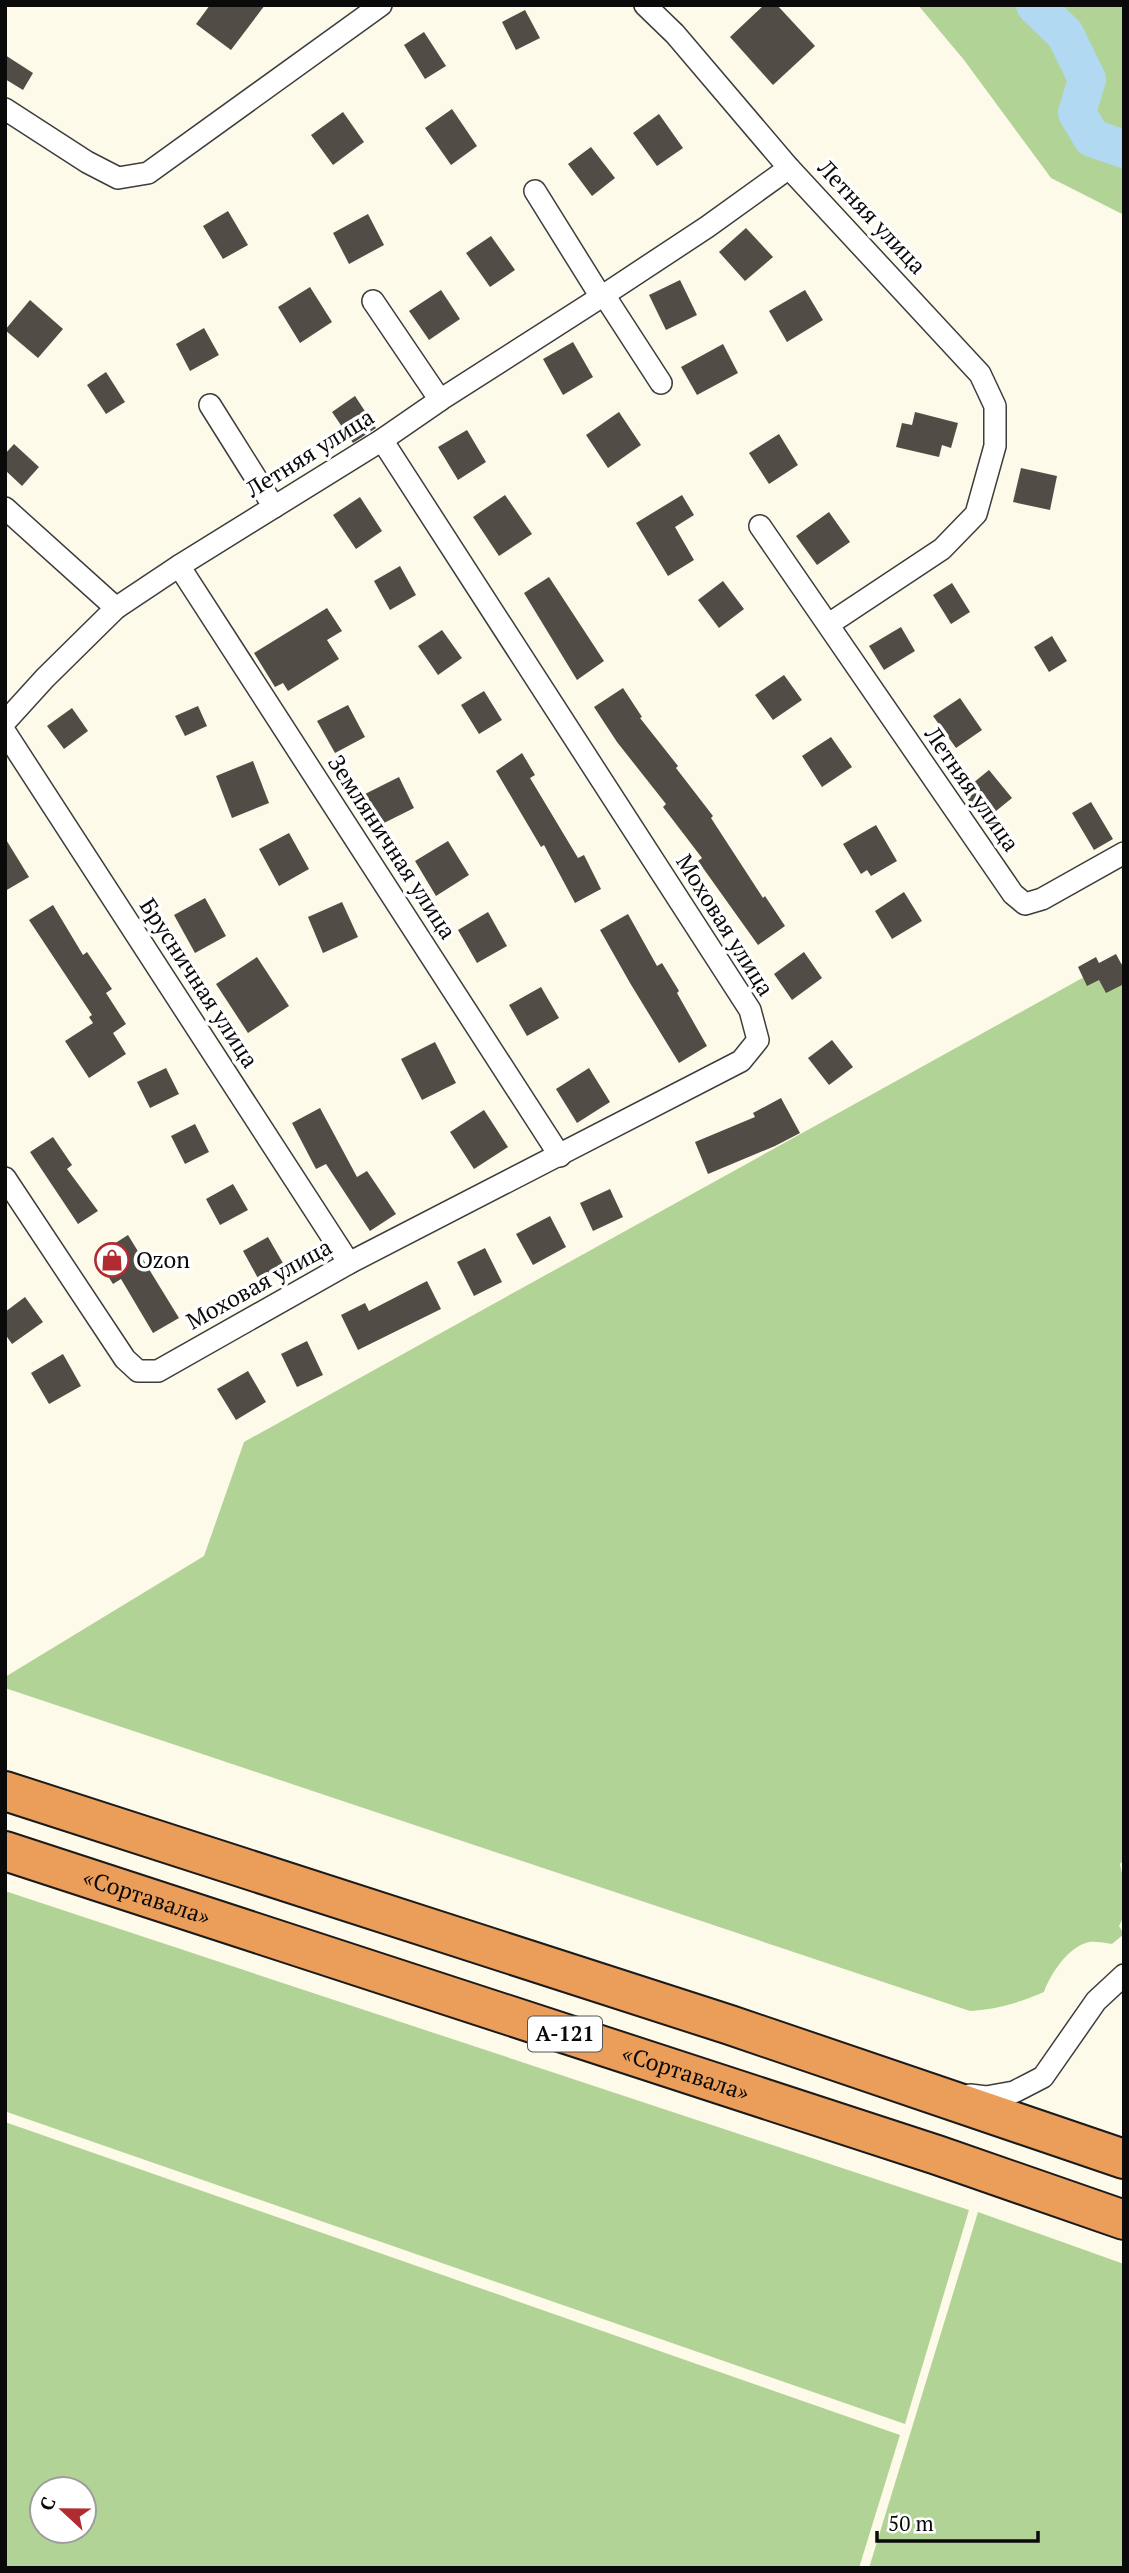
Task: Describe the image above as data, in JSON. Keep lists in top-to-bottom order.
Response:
{
  "streets": {
    "highway": ["«Сортавала»", "А-121"],
    "street": [
      "Летняя улица",
      "Земляничная улица",
      "Моховая улица",
      "Брусничная улица"
    ]
  },
  "crossings": [
    ["Летняя улица", "Земляничная улица"],
    ["Летняя улица", "Моховая улица"],
    ["Земляничная улица", "Моховая улица"],
    ["Моховая улица", "Брусничная улица"]
  ],
  "places": {
    "shop": ["Ozon"]
  },
  "scale_bar": "50 m",
  "north": "left"
}
